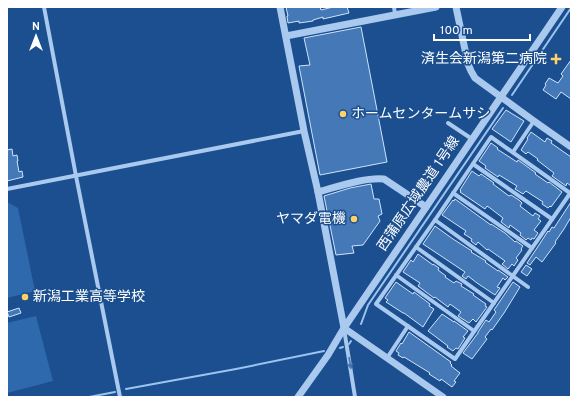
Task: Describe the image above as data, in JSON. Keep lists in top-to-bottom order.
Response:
{
  "streets": {
    "street": ["西蒲原広域農道 1号線"]
  },
  "places": {
    "health": ["済生会新潟第二病院"],
    "other": ["ホームセンタームサシ", "ヤマダ電機", "新潟工業高等学校"]
  },
  "scale_bar": "100 m",
  "north": "top"
}
